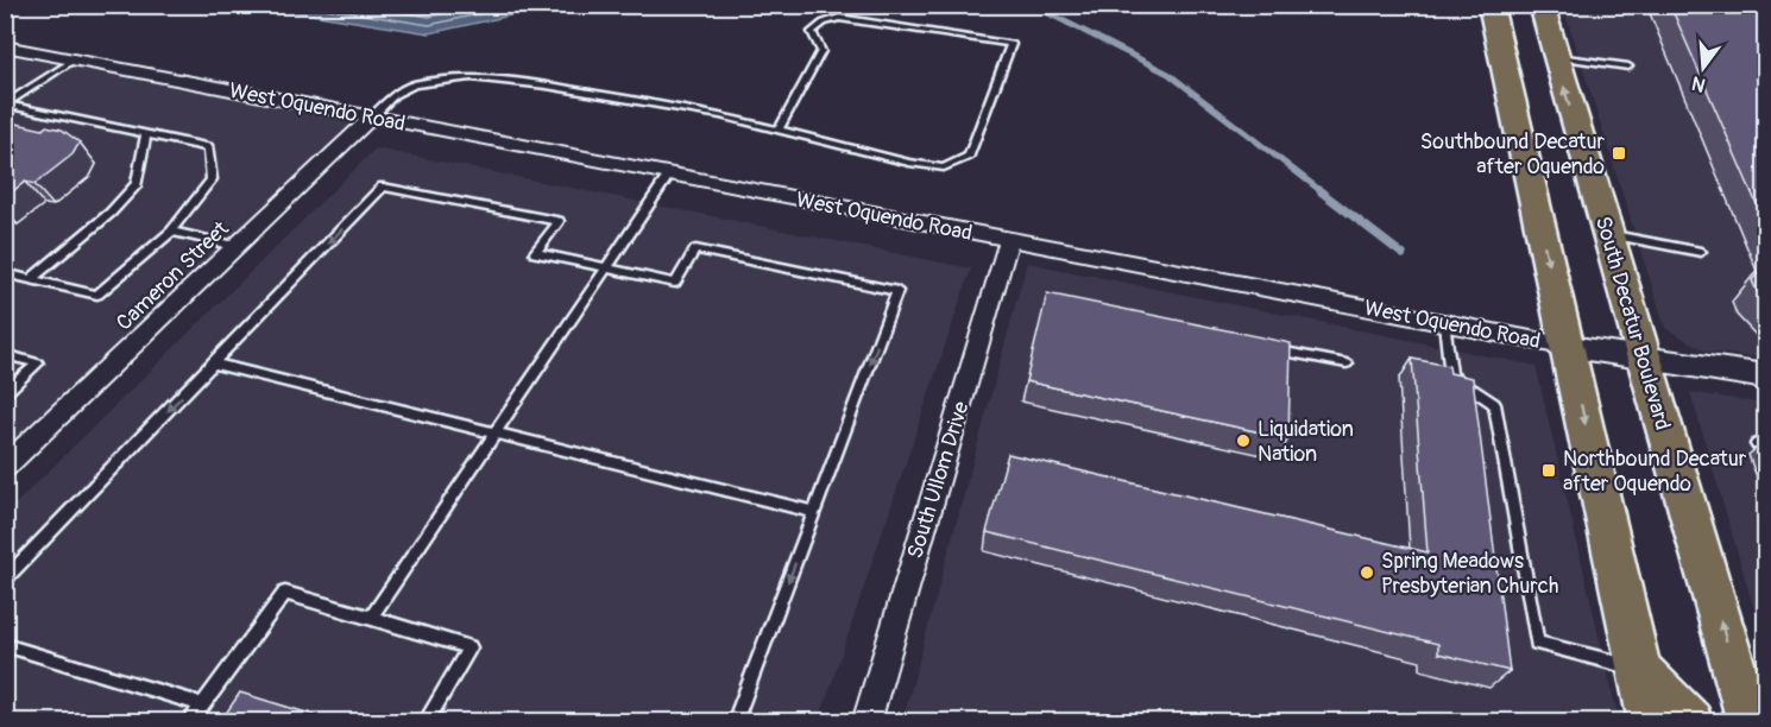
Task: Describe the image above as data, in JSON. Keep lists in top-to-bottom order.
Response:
{
  "streets": {
    "main road": ["South Decatur Boulevard"],
    "street": ["West Oquendo Road", "Cameron Street", "South Ullom Drive"]
  },
  "crossings": [
    ["West Oquendo Road", "Cameron Street"],
    ["West Oquendo Road", "South Decatur Boulevard"],
    ["West Oquendo Road", "South Ullom Drive"]
  ],
  "places": {
    "transit": ["Southbound Decatur after Oquendo", "Northbound Decatur after Oquendo"],
    "other": ["Liquidation Nation", "Spring Meadows Presbyterian Church"]
  },
  "north": "bottom"
}
